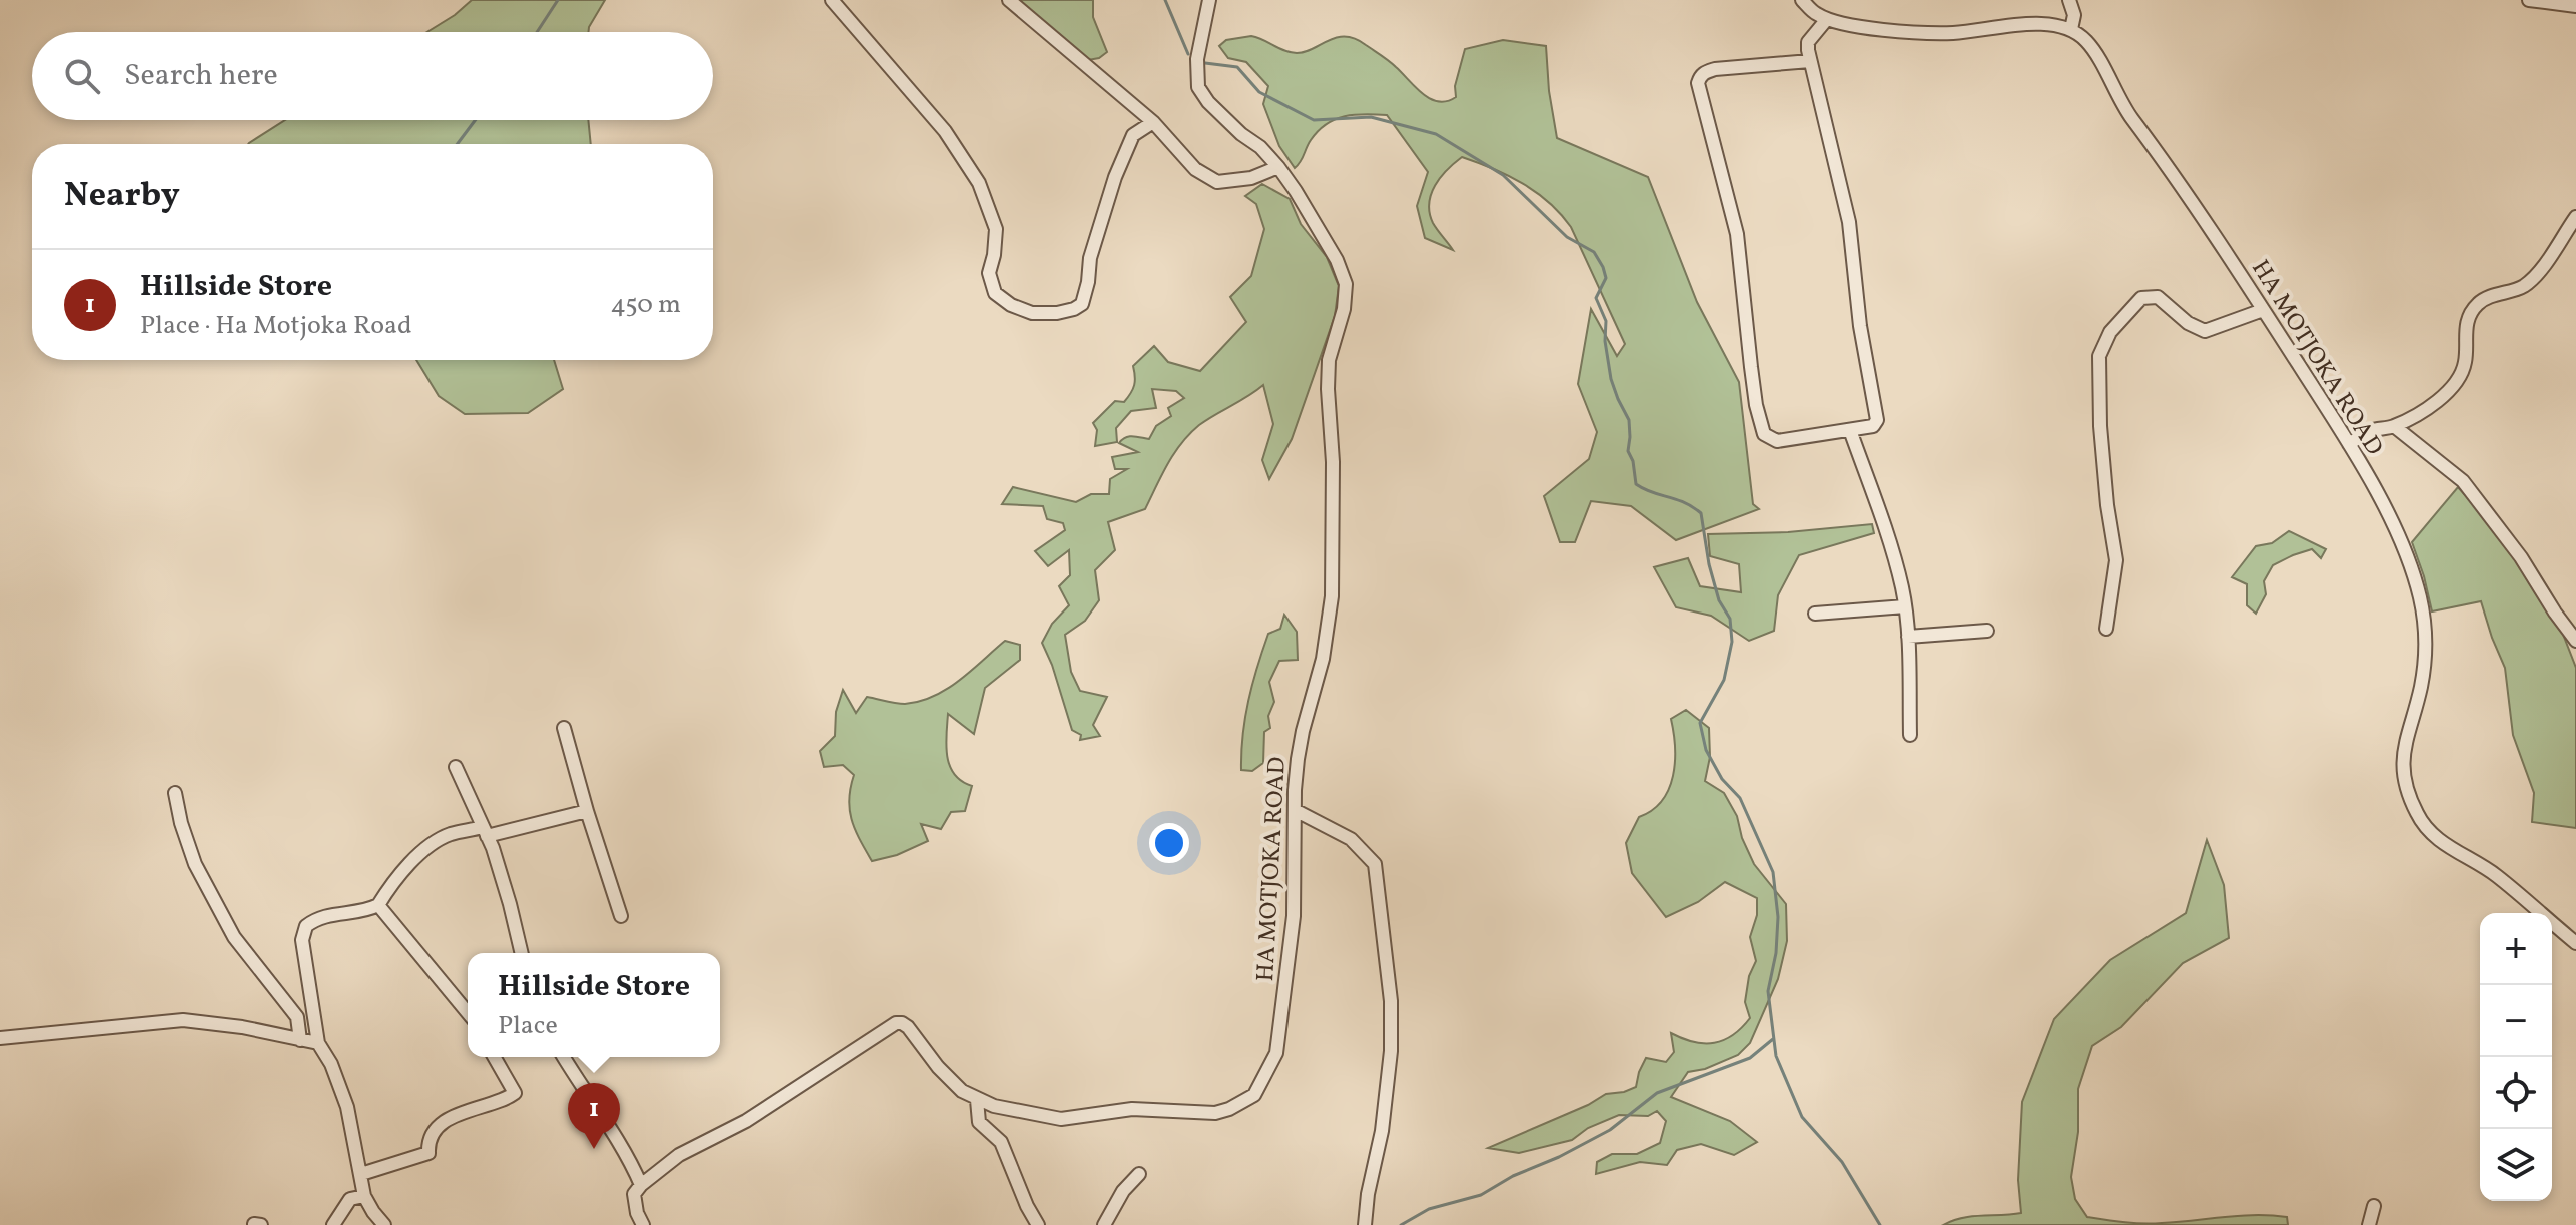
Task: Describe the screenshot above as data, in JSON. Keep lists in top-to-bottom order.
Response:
{
  "streets": {
    "street": ["HA MOTJOKA ROAD"]
  },
  "page": {
    "search": "Search here",
    "heading": "Nearby",
    "list": [
      {
        "mark": "1",
        "name": "Hillside Store",
        "note": "Place · Ha Motjoka Road",
        "value": "450 m"
      }
    ],
    "map_buttons": ["+", "−"],
    "popup": ["Hillside Store", "Place"],
    "pins": "1"
  }
}
